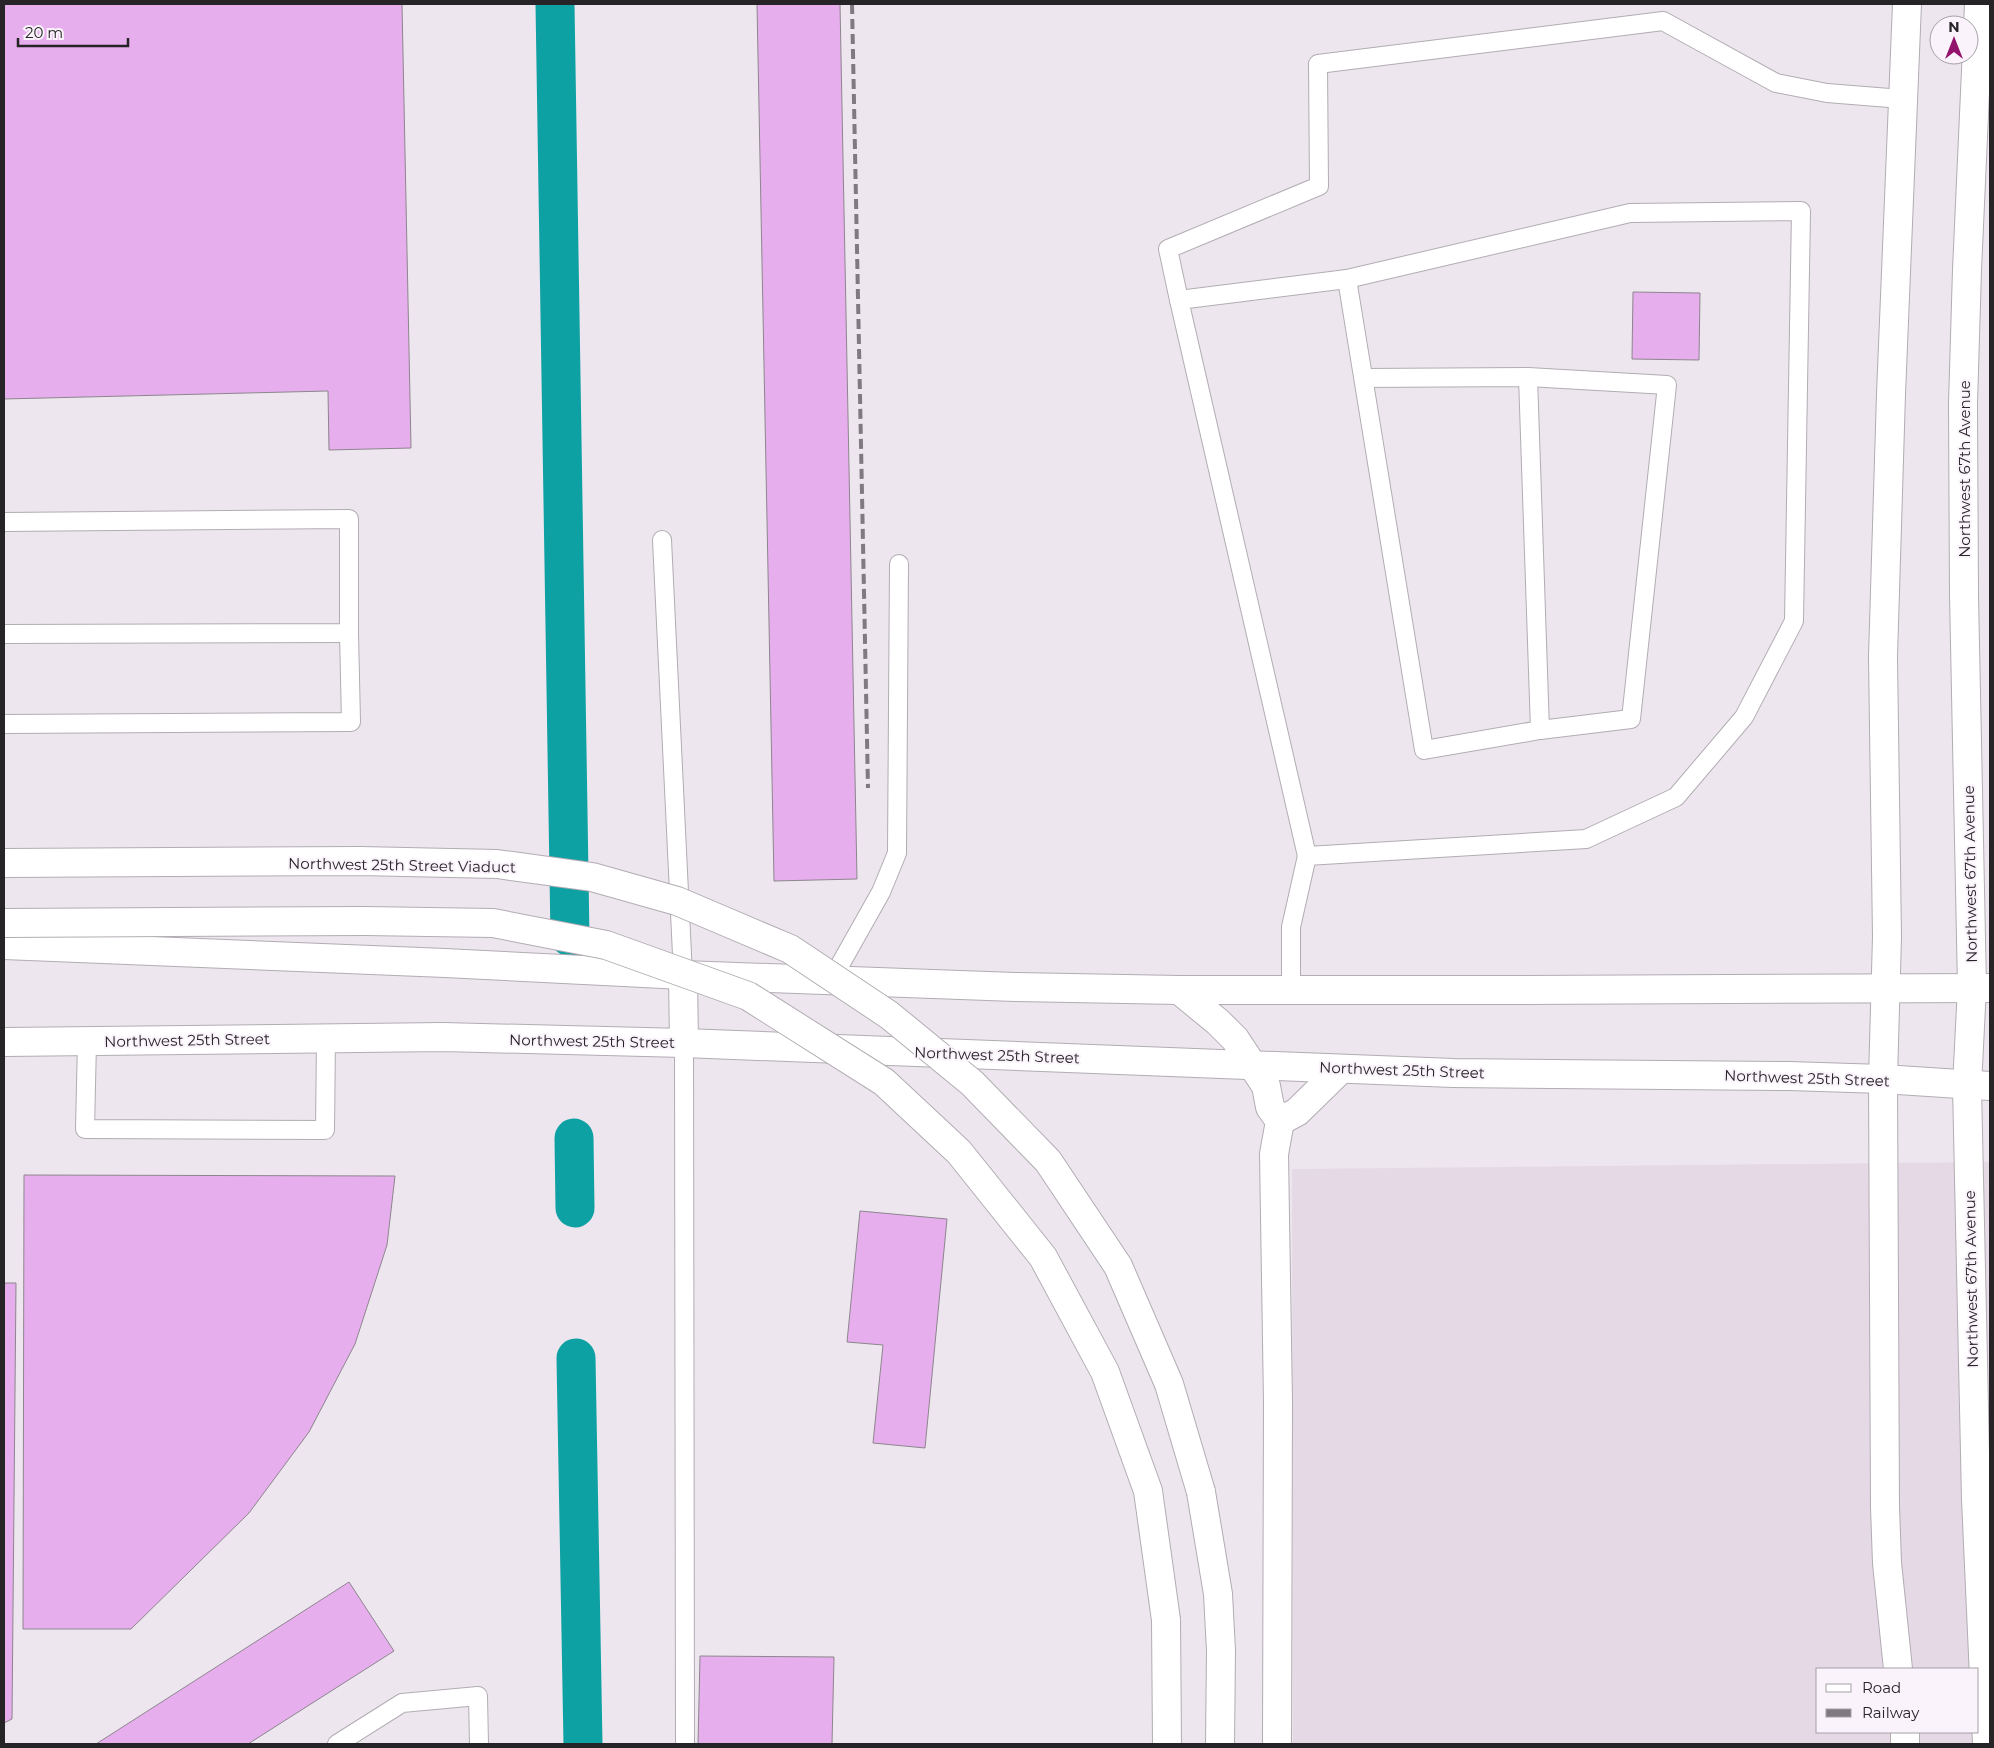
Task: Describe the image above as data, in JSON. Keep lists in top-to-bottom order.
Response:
{
  "streets": {
    "street": ["Northwest 67th Avenue", "Northwest 25th Street Viaduct", "Northwest 25th Street"]
  },
  "crossings": [
    ["Northwest 67th Avenue", "Northwest 25th Street"]
  ],
  "legend": ["Road", "Railway"],
  "scale_bar": "20 m",
  "north": "top"
}
